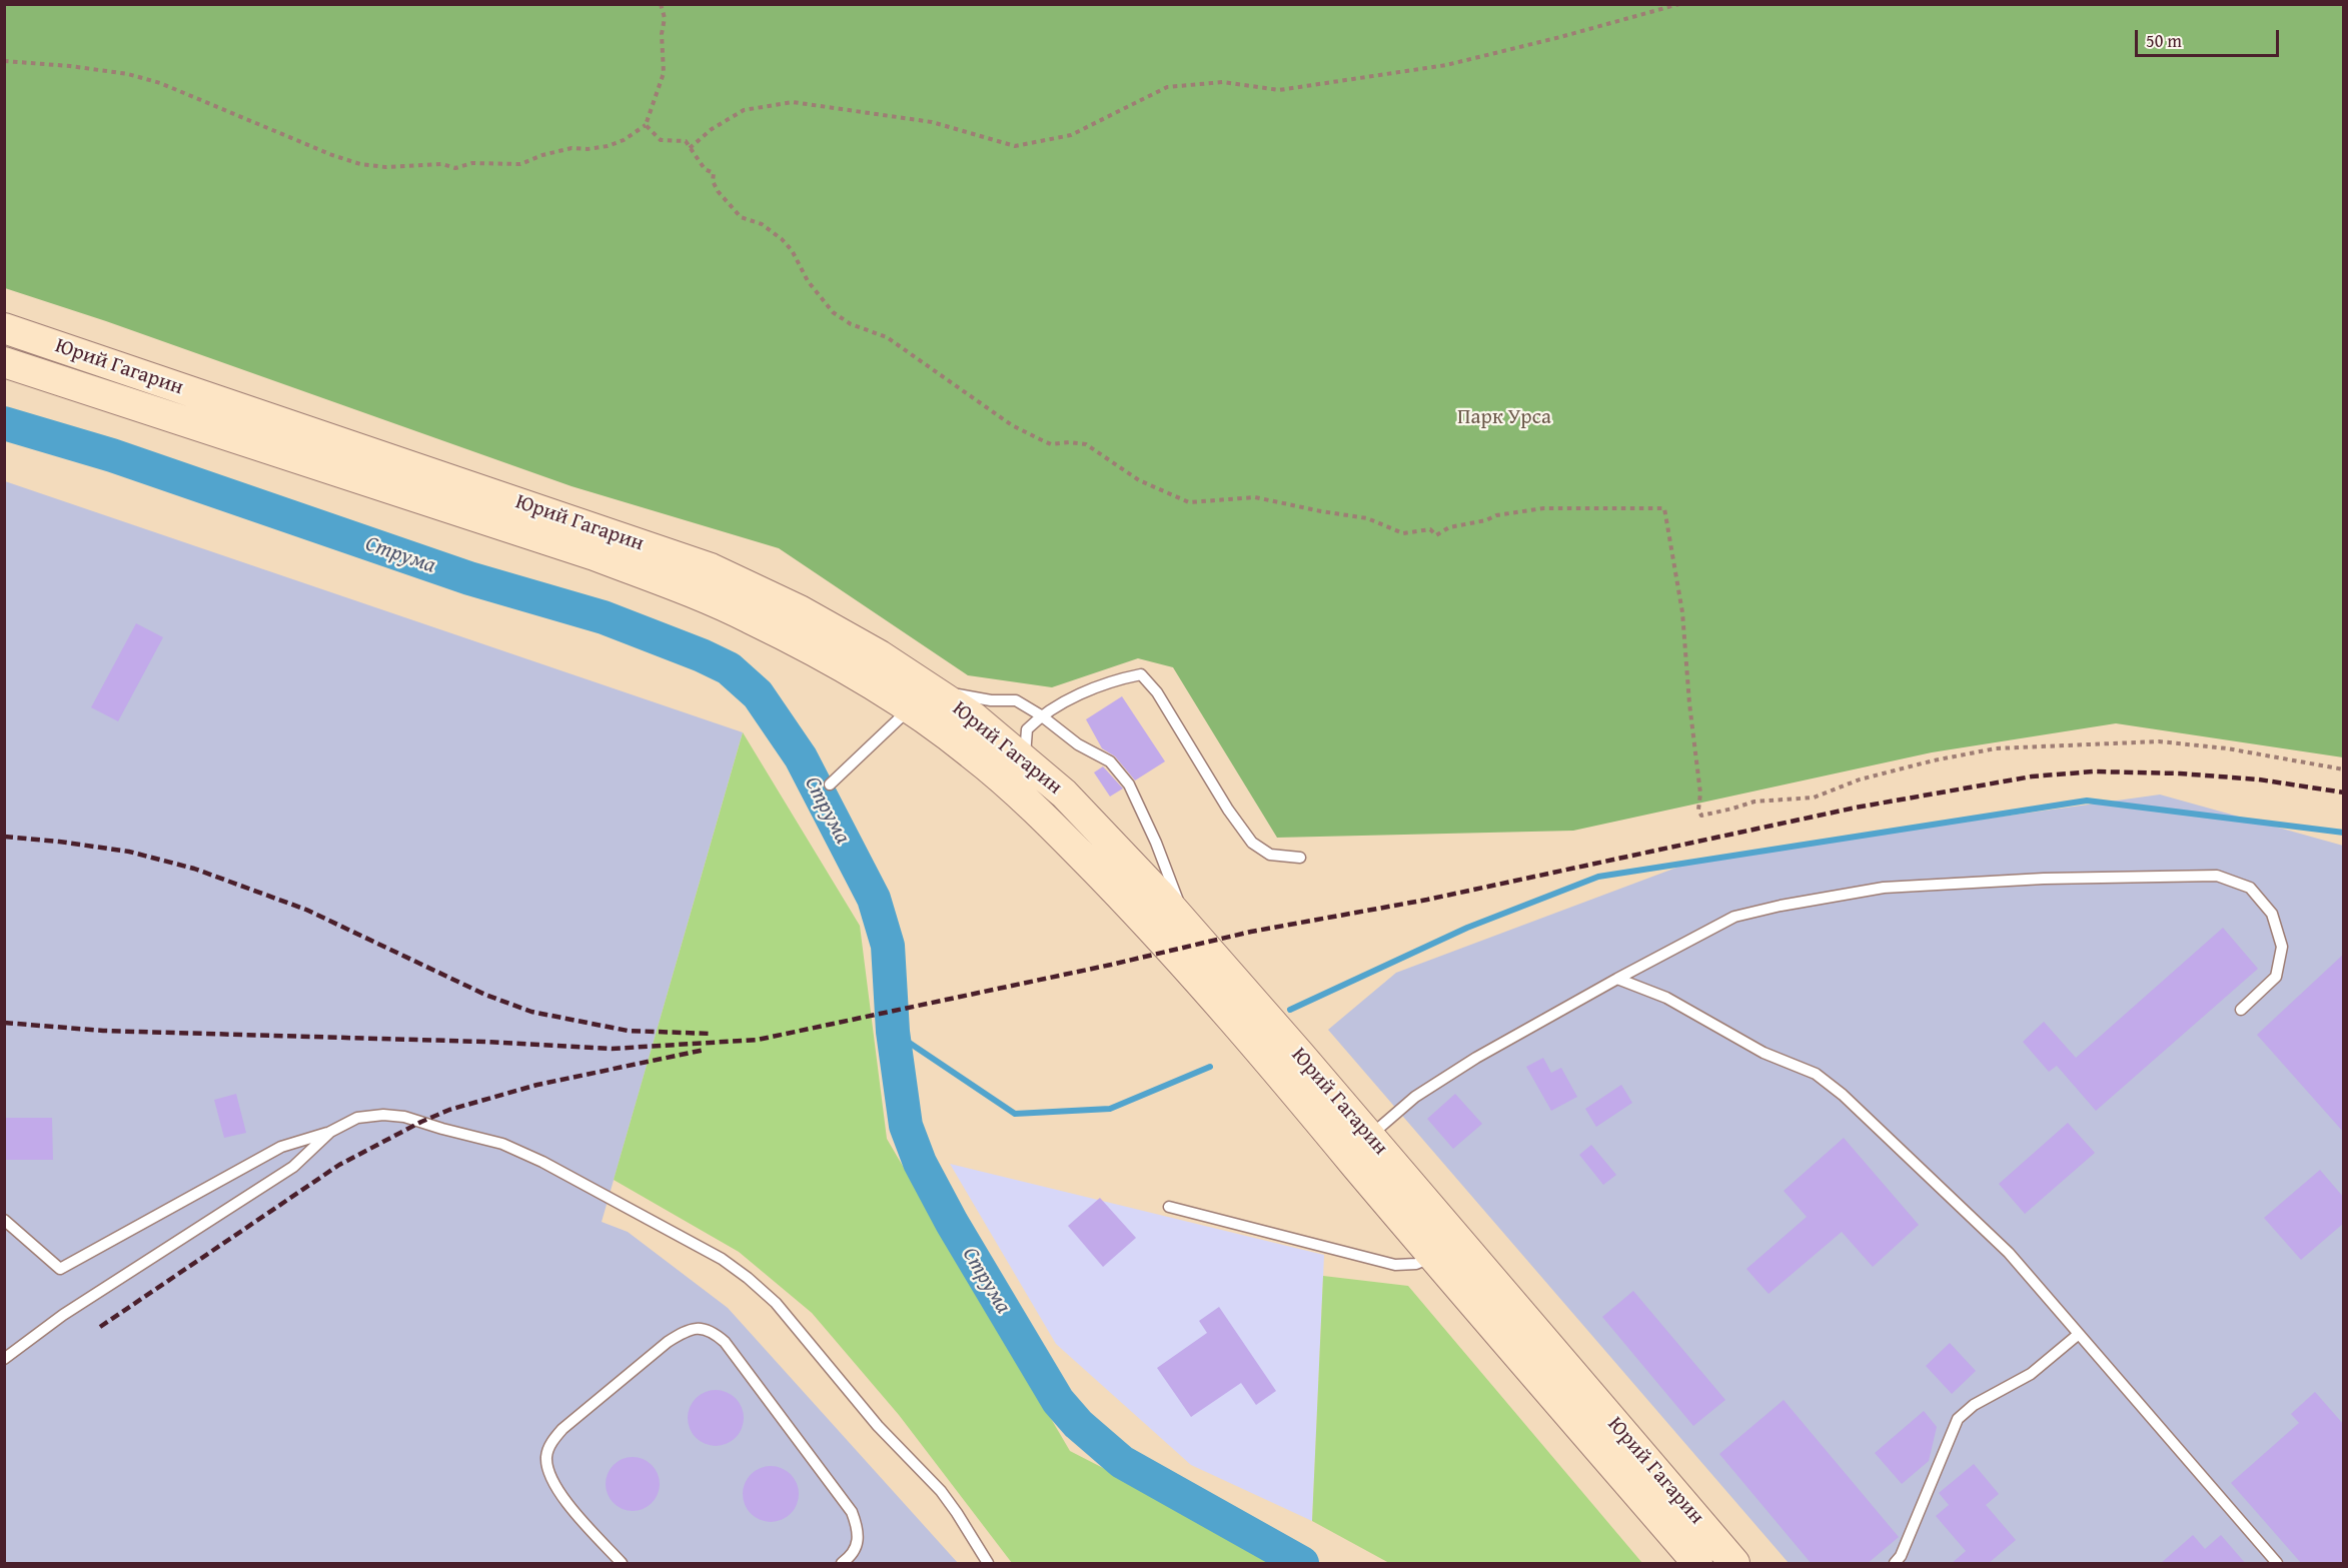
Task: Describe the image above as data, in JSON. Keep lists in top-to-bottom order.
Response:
{
  "streets": {
    "street": ["Юрий Гагарин"]
  },
  "water": ["Струма"],
  "parks": ["Парк Урса"],
  "scale_bar": "50 m"
}
